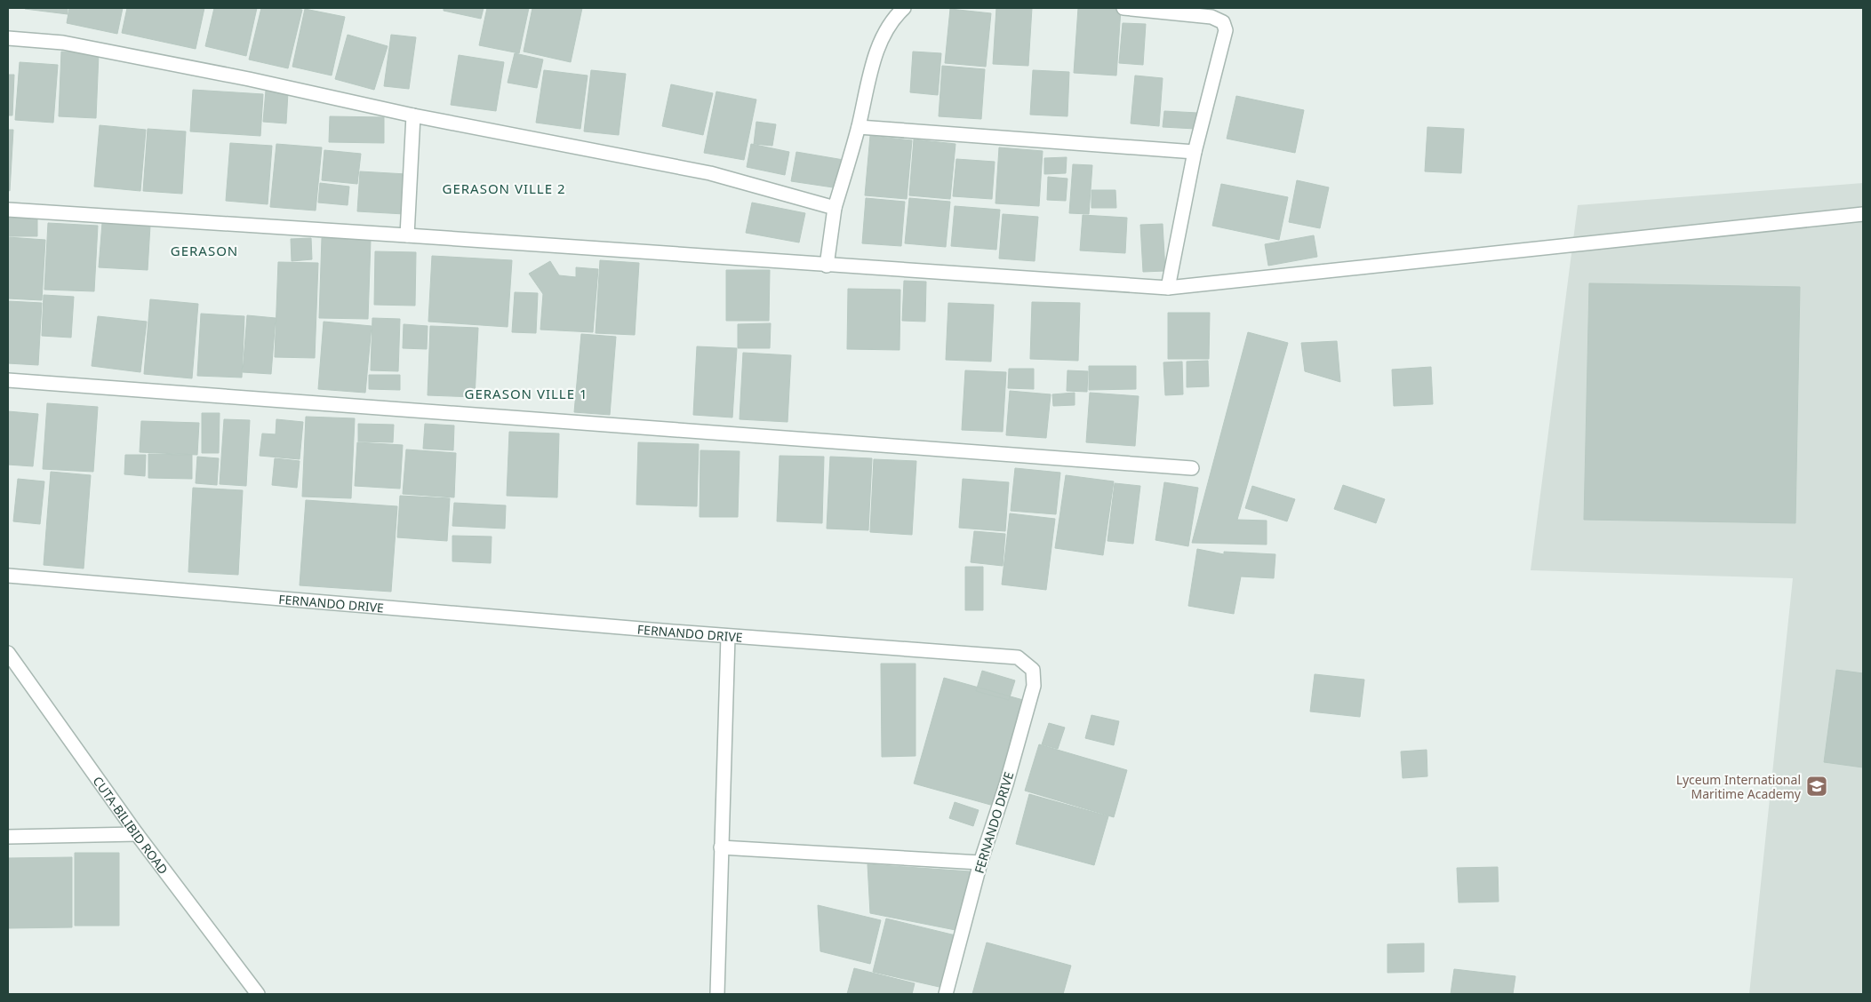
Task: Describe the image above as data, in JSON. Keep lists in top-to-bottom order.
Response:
{
  "streets": {
    "street": ["FERNANDO DRIVE", "CUTA-BILIBID ROAD"]
  },
  "districts": ["GERASON VILLE 2", "GERASON", "GERASON VILLE 1"],
  "places": {
    "school or university": ["Lyceum International Maritime Academy"]
  }
}
